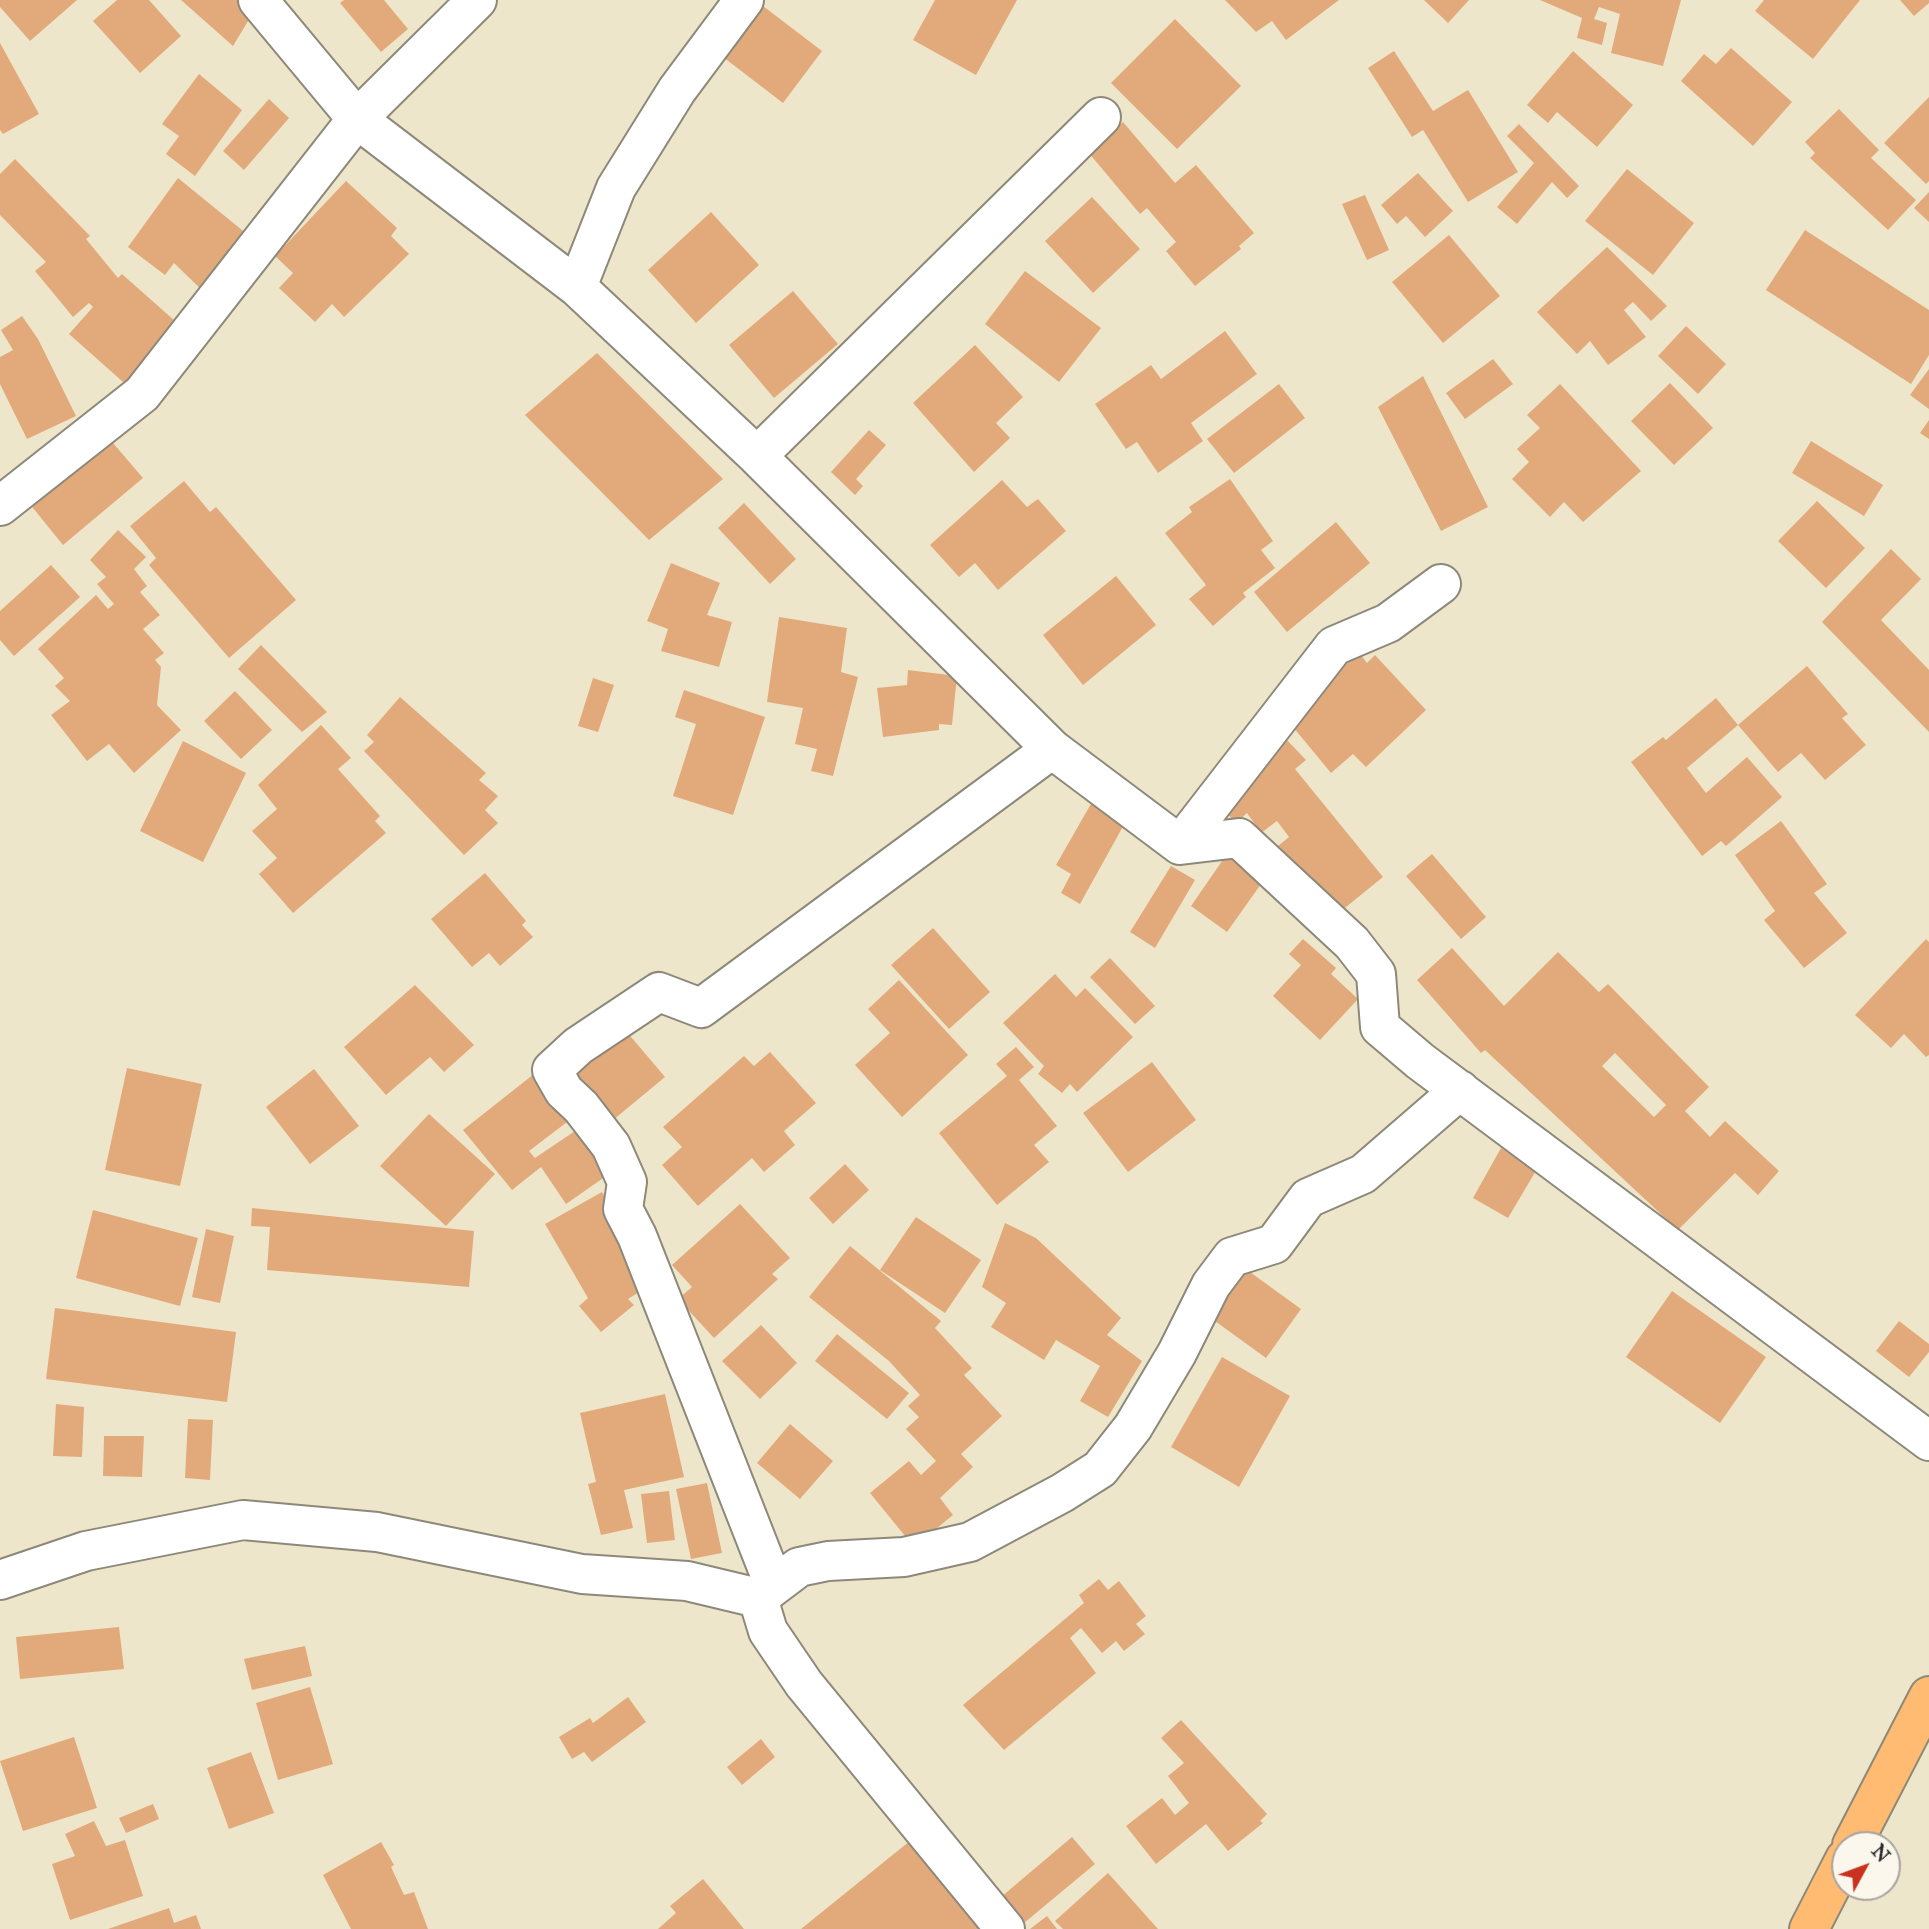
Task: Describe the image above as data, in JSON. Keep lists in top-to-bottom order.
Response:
{
  "north": "top right"
}
